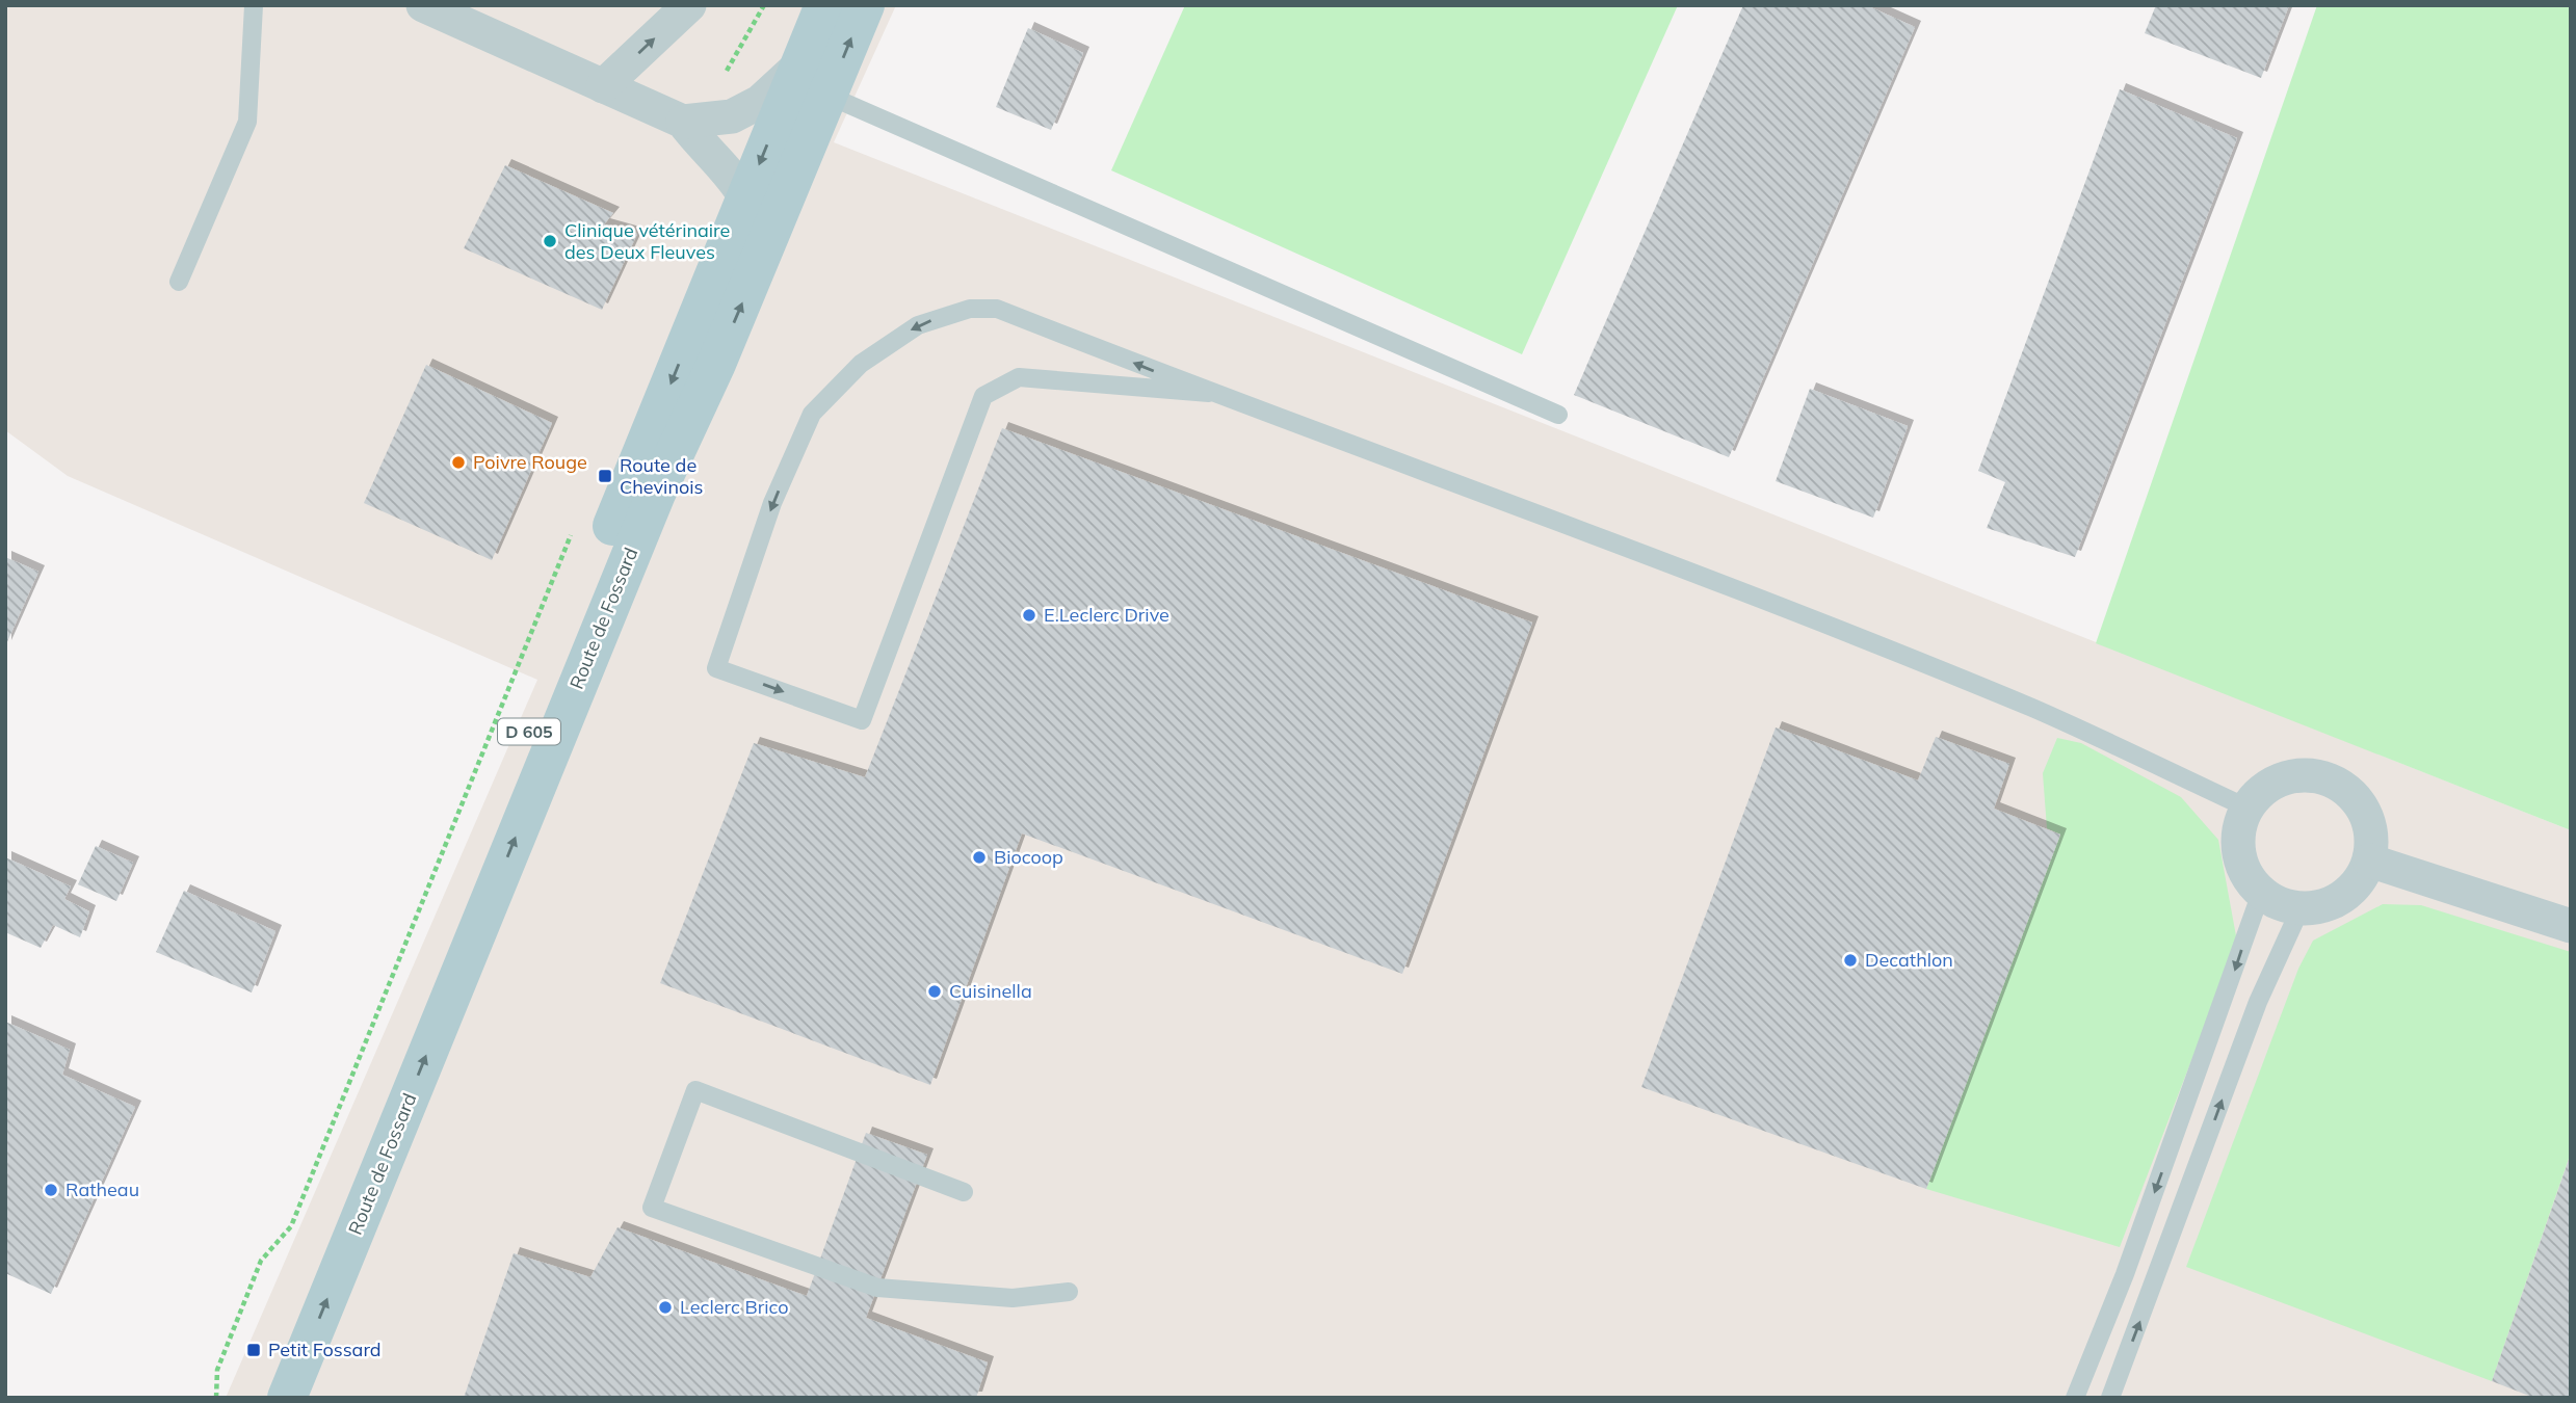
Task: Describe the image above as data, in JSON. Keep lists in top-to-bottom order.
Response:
{
  "streets": {
    "main road": ["Route de Fossard", "D 605"]
  },
  "places": {
    "other": [
      "Clinique vétérinaire des Deux Fleuves",
      "Poivre Rouge",
      "E.Leclerc Drive",
      "Biocoop",
      "Decathlon",
      "Cuisinella",
      "Ratheau",
      "Leclerc Brico"
    ],
    "transit": ["Route de Chevinois", "Petit Fossard"]
  }
}
